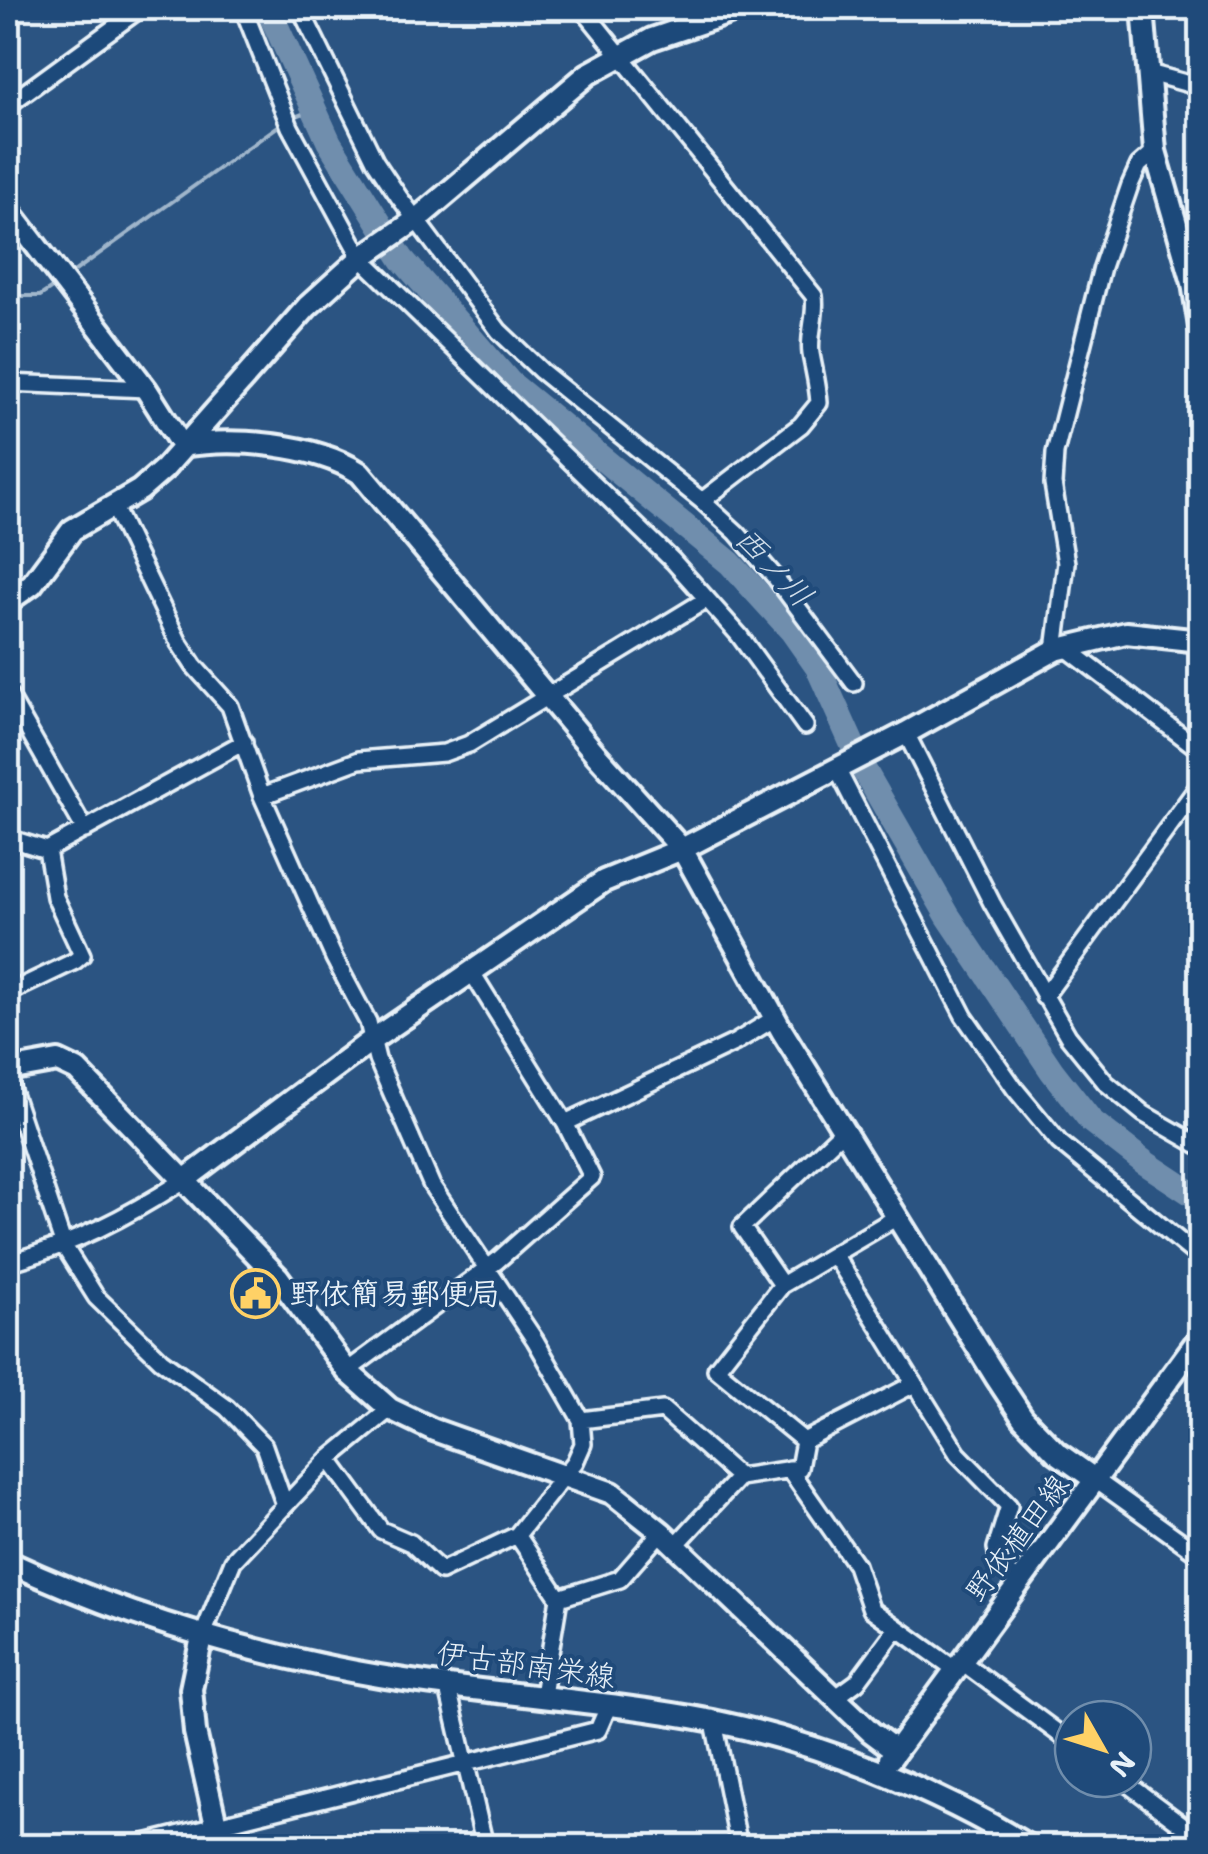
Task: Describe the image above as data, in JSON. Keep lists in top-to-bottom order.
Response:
{
  "streets": {
    "street": ["野依植田線", "伊古部南栄線"]
  },
  "crossings": [
    ["野依植田線", "伊古部南栄線"]
  ],
  "water": ["西ノ川"],
  "places": {
    "public building": ["野依簡易郵便局"]
  },
  "north": "bottom right"
}
